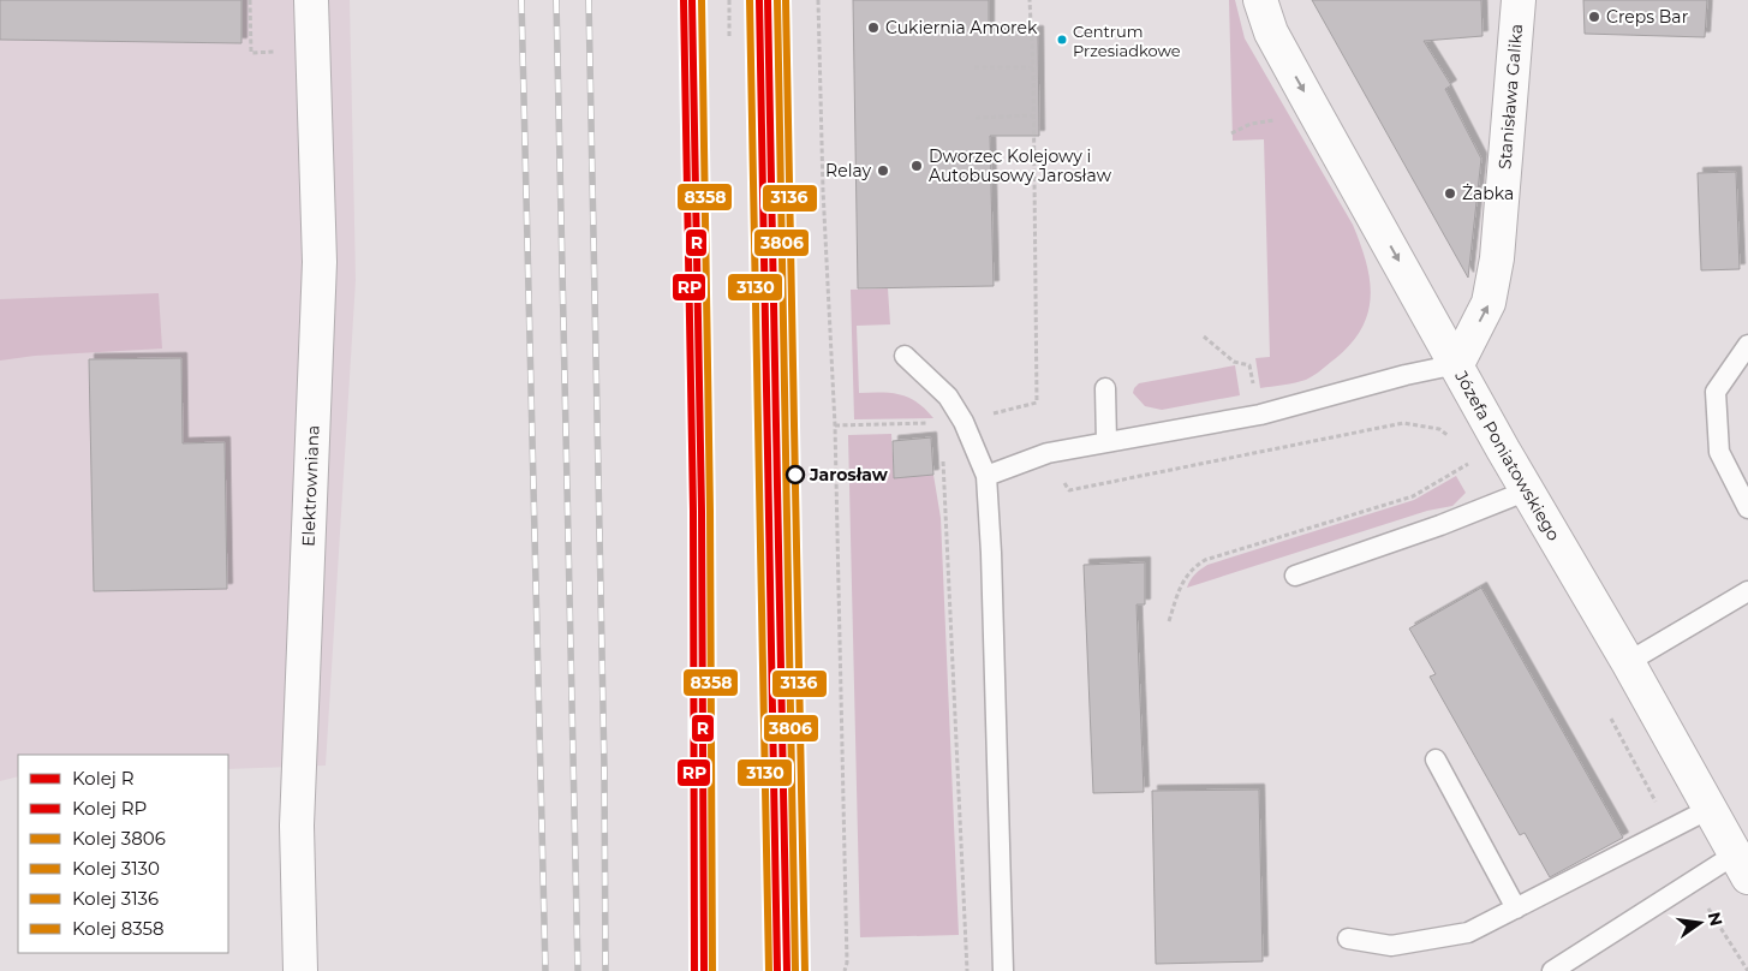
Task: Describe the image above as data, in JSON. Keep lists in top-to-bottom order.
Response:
{
  "streets": {
    "street": ["Stanisława Galika", "Józefa Poniatowskiego", "Elektrowniana"]
  },
  "crossings": [
    ["Stanisława Galika", "Józefa Poniatowskiego"]
  ],
  "one_way": ["Stanisława Galika", "Józefa Poniatowskiego"],
  "places": [
    "Creps Bar",
    "Cukiernia Amorek",
    "Centrum Przesiadkowe",
    "Dworzec Kolejowy i Autobusowy Jarosław",
    "Relay",
    "Żabka",
    "Jarosław"
  ],
  "lines": [
    "rail line R",
    "rail line RP",
    "rail line 3806",
    "rail line 3130",
    "rail line 3136",
    "rail line 8358"
  ],
  "legend": [
    "Kolej R",
    "Kolej RP",
    "Kolej 3806",
    "Kolej 3130",
    "Kolej 3136",
    "Kolej 8358"
  ],
  "north": "right"
}
